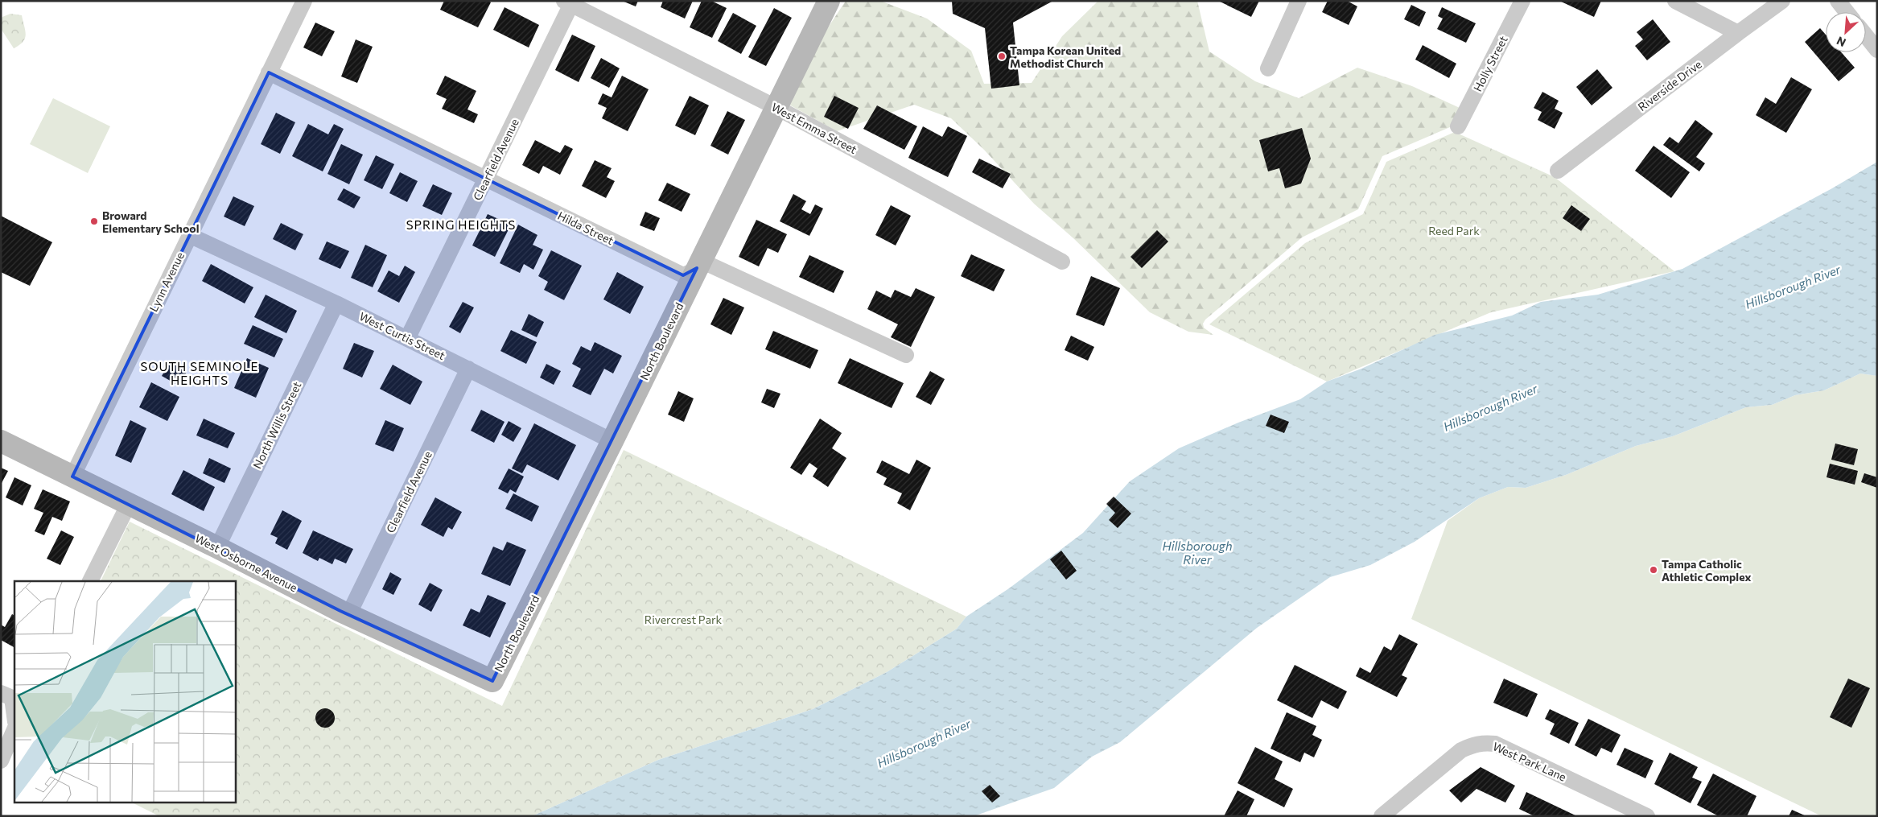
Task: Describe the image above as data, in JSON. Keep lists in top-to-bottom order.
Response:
{
  "streets": {
    "street": [
      "Holly Street",
      "Riverside Drive",
      "West Emma Street",
      "Clearfield Avenue",
      "Hilda Street",
      "Lynn Avenue",
      "West Curtis Street",
      "North Boulevard",
      "North Willis Street",
      "West Osborne Avenue",
      "West Park Lane"
    ]
  },
  "crossings": [
    ["West Emma Street", "Clearfield Avenue"],
    ["West Emma Street", "North Boulevard"],
    ["Clearfield Avenue", "Hilda Street"],
    ["Clearfield Avenue", "West Curtis Street"],
    ["Clearfield Avenue", "West Osborne Avenue"],
    ["Hilda Street", "Lynn Avenue"],
    ["Hilda Street", "North Boulevard"],
    ["Lynn Avenue", "West Curtis Street"],
    ["Lynn Avenue", "West Osborne Avenue"],
    ["West Curtis Street", "North Boulevard"],
    ["West Curtis Street", "North Willis Street"],
    ["North Boulevard", "West Osborne Avenue"],
    ["North Willis Street", "West Osborne Avenue"]
  ],
  "districts": ["SPRING HEIGHTS", "SOUTH SEMINOLE HEIGHTS"],
  "water": ["Hillsborough River"],
  "parks": ["Reed Park", "Rivercrest Park"],
  "places": ["Tampa Korean United Methodist Church", "Broward Elementary School", "Tampa Catholic Athletic Complex"],
  "north": "bottom left"
}
